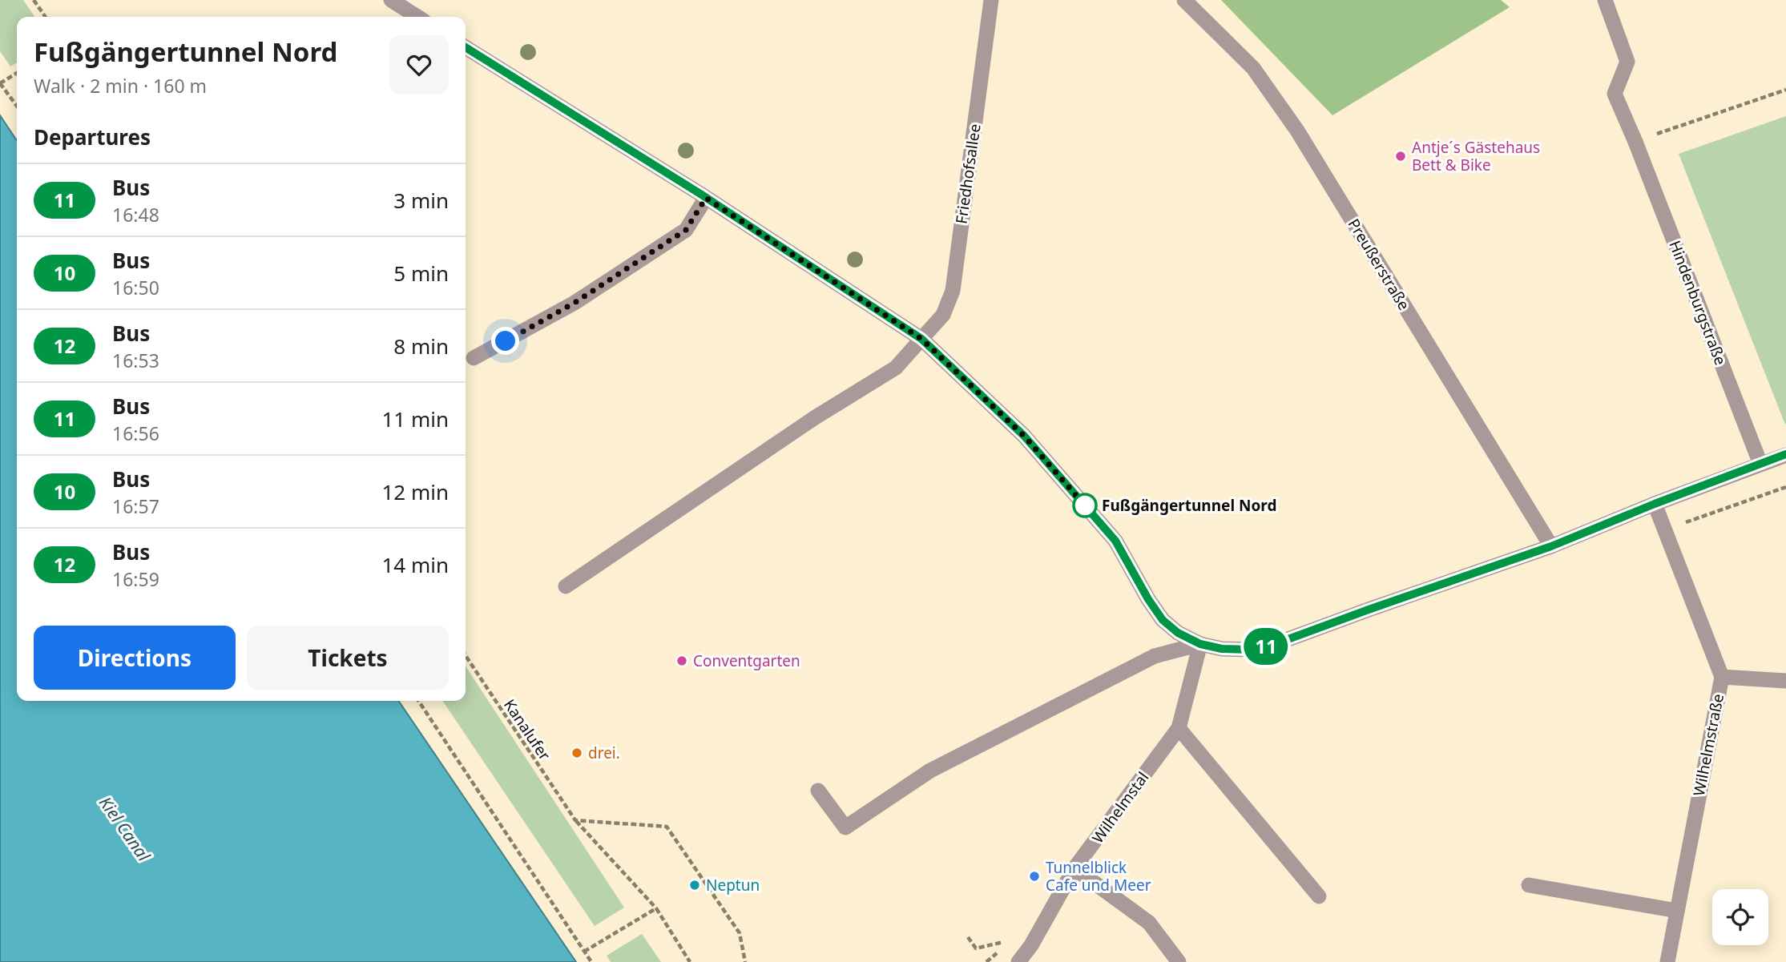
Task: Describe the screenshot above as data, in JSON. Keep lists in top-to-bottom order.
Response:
{
  "streets": {
    "street": [
      "Friedhofsallee",
      "Preußerstraße",
      "Hindenburgstraße",
      "Wilhelmstraße",
      "Wilhelmstal"
    ],
    "path": ["Kanalufer"]
  },
  "water": ["Kiel Canal"],
  "places": [
    "Antje´s Gästehaus Bett & Bike",
    "Fußgängertunnel Nord",
    "Conventgarten",
    "drei.",
    "Tunnelblick Cafe und Meer",
    "Neptun"
  ],
  "lines": ["bus line 11"],
  "page": {
    "on_map": "11",
    "heading": [
      ["Fußgängertunnel Nord", "Walk · 2 min · 160 m"],
      "Departures"
    ],
    "list": [
      {
        "mark": "11",
        "name": "Bus",
        "note": "16:48",
        "value": "3 min"
      },
      {
        "mark": "10",
        "name": "Bus",
        "note": "16:50",
        "value": "5 min"
      },
      {
        "mark": "12",
        "name": "Bus",
        "note": "16:53",
        "value": "8 min"
      },
      {
        "mark": "11",
        "name": "Bus",
        "note": "16:56",
        "value": "11 min"
      },
      {
        "mark": "10",
        "name": "Bus",
        "note": "16:57",
        "value": "12 min"
      },
      {
        "mark": "12",
        "name": "Bus",
        "note": "16:59",
        "value": "14 min"
      }
    ],
    "buttons": ["Directions", "Tickets"]
  }
}
